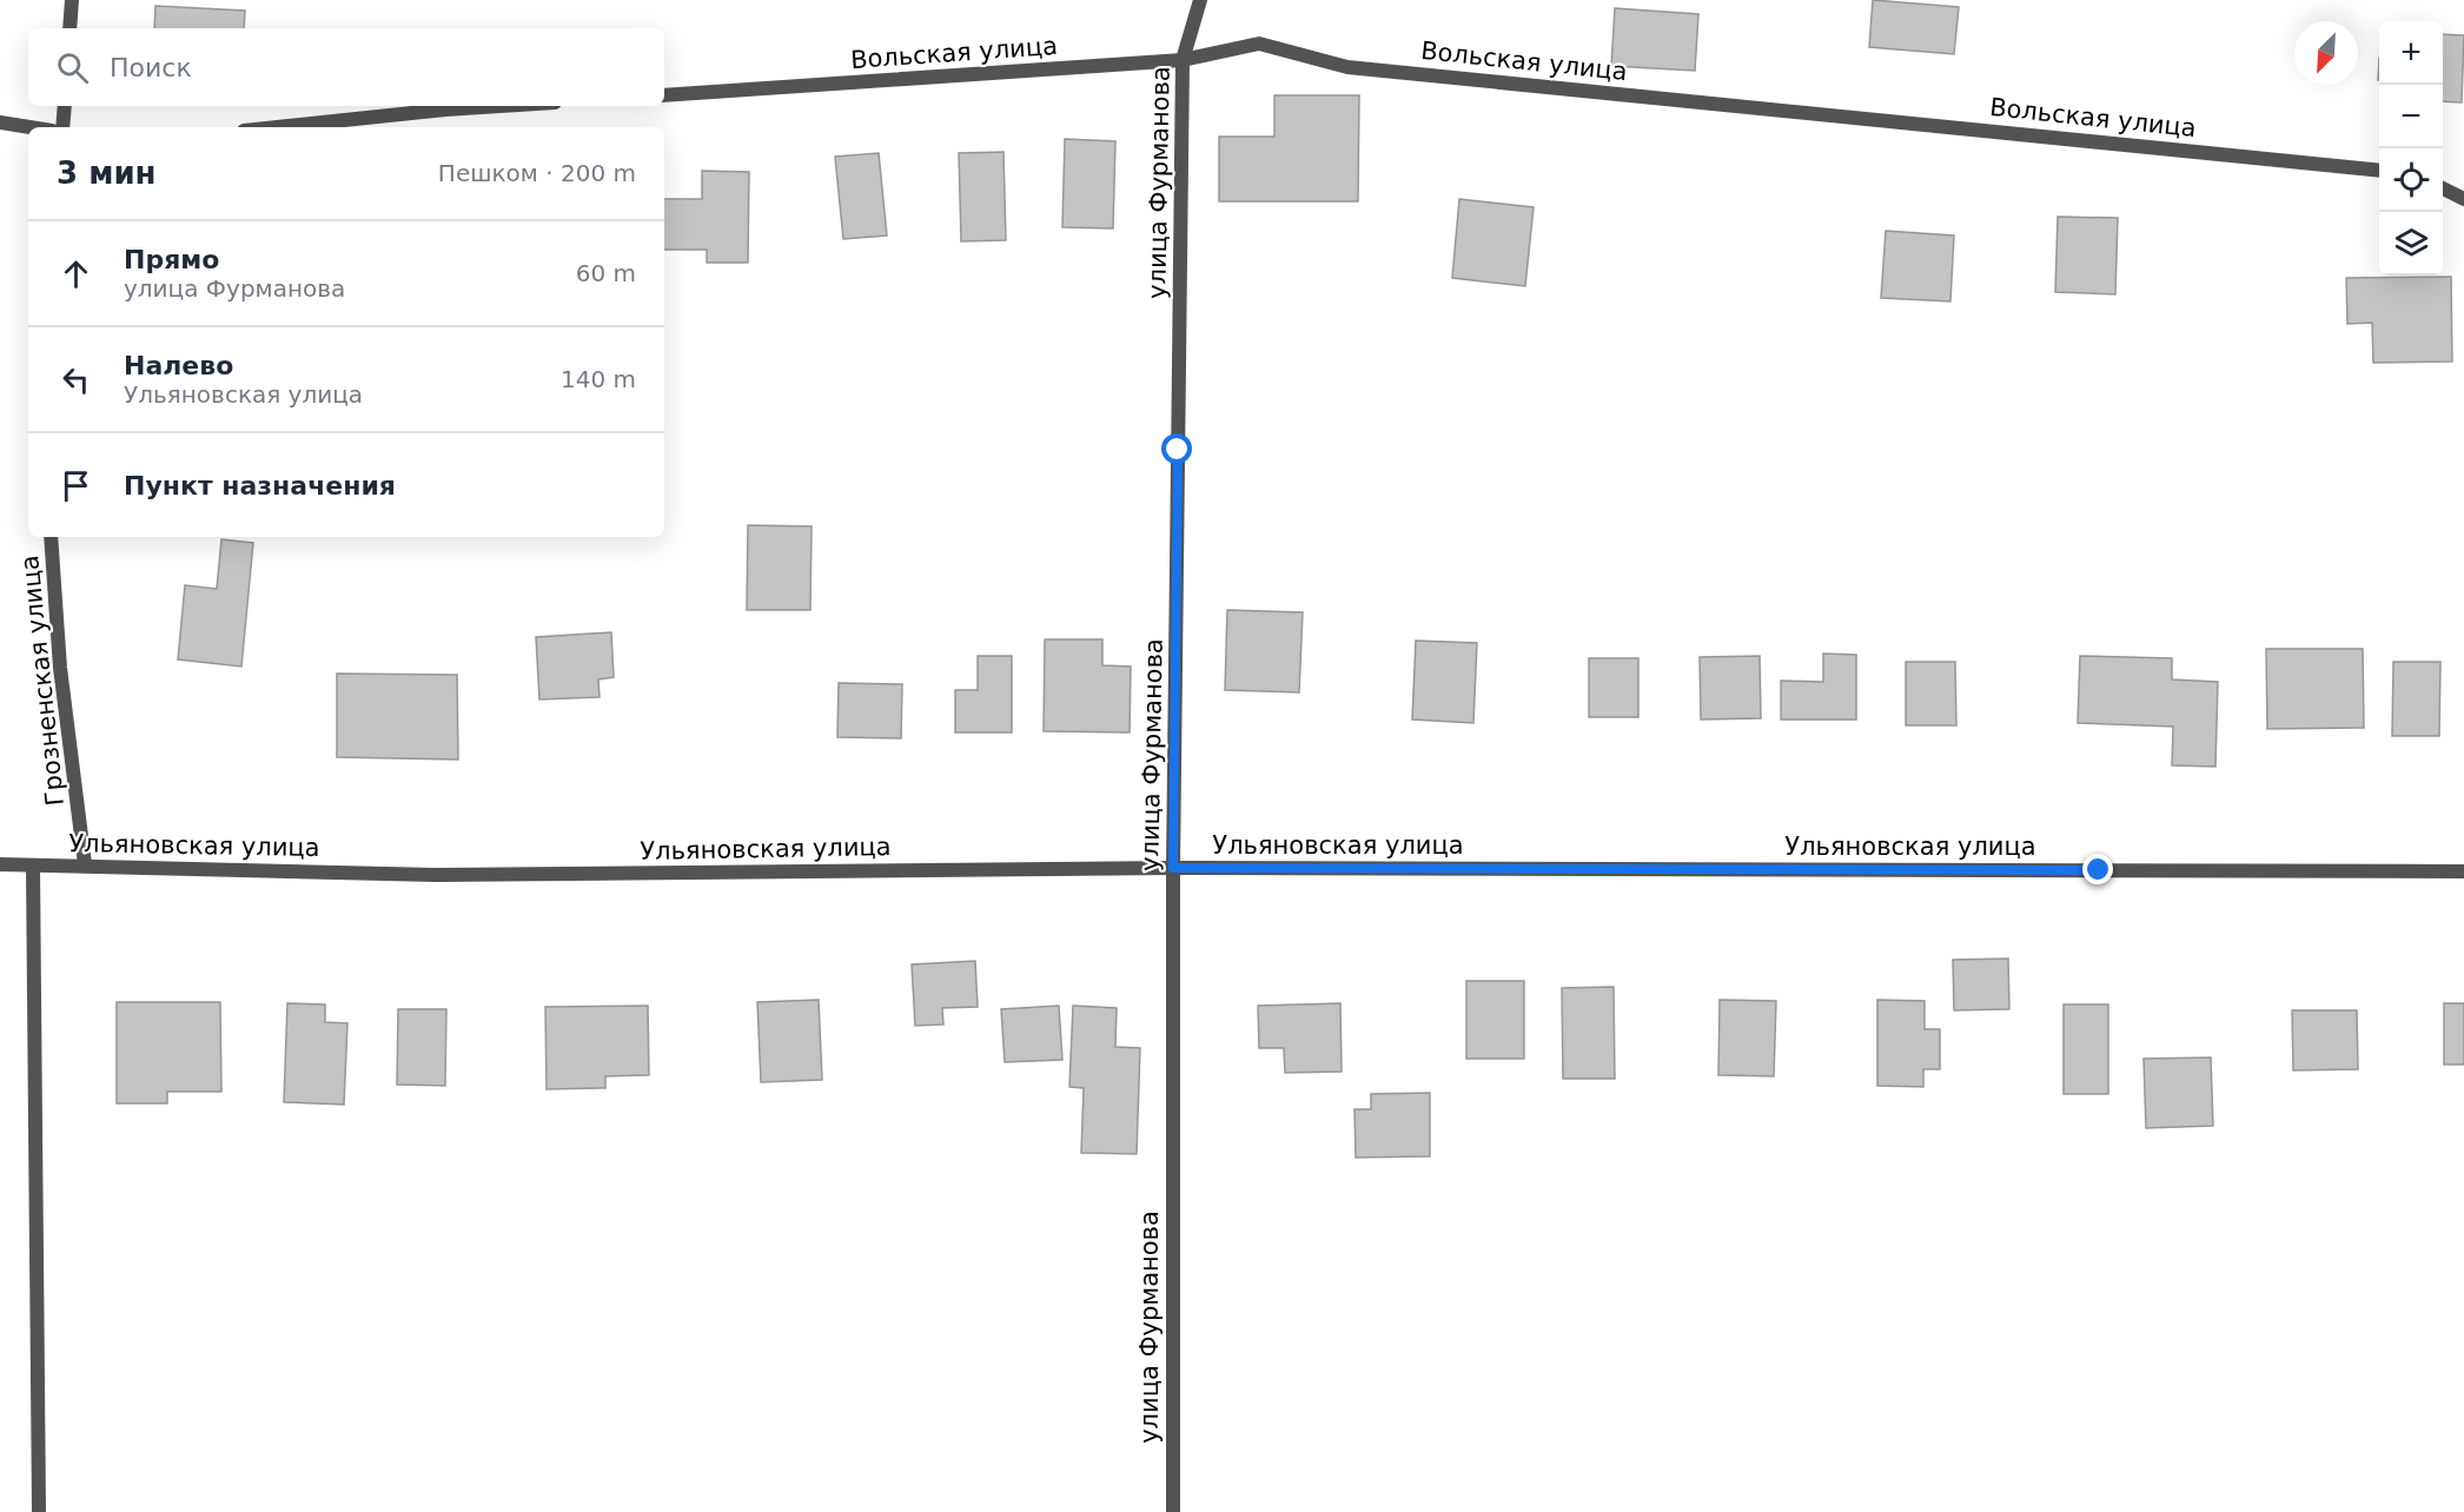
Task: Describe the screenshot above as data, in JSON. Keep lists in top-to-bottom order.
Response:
{
  "streets": {
    "street": [
      "Вольская улица",
      "улица Фурманова",
      "Грозненская улица",
      "Ульяновская улица"
    ]
  },
  "crossings": [
    ["Вольская улица", "улица Фурманова"],
    ["улица Фурманова", "Ульяновская улица"],
    ["Грозненская улица", "Ульяновская улица"]
  ],
  "north": "bottom left",
  "page": {
    "map_buttons": ["+", "−"],
    "search": "Поиск",
    "heading": ["3 мин", "Пешком · 200 m"],
    "list": [
      ["Прямо", "улица Фурманова", "60 m"],
      ["Налево", "Ульяновская улица", "140 m"],
      "Пункт назначения"
    ]
  }
}
